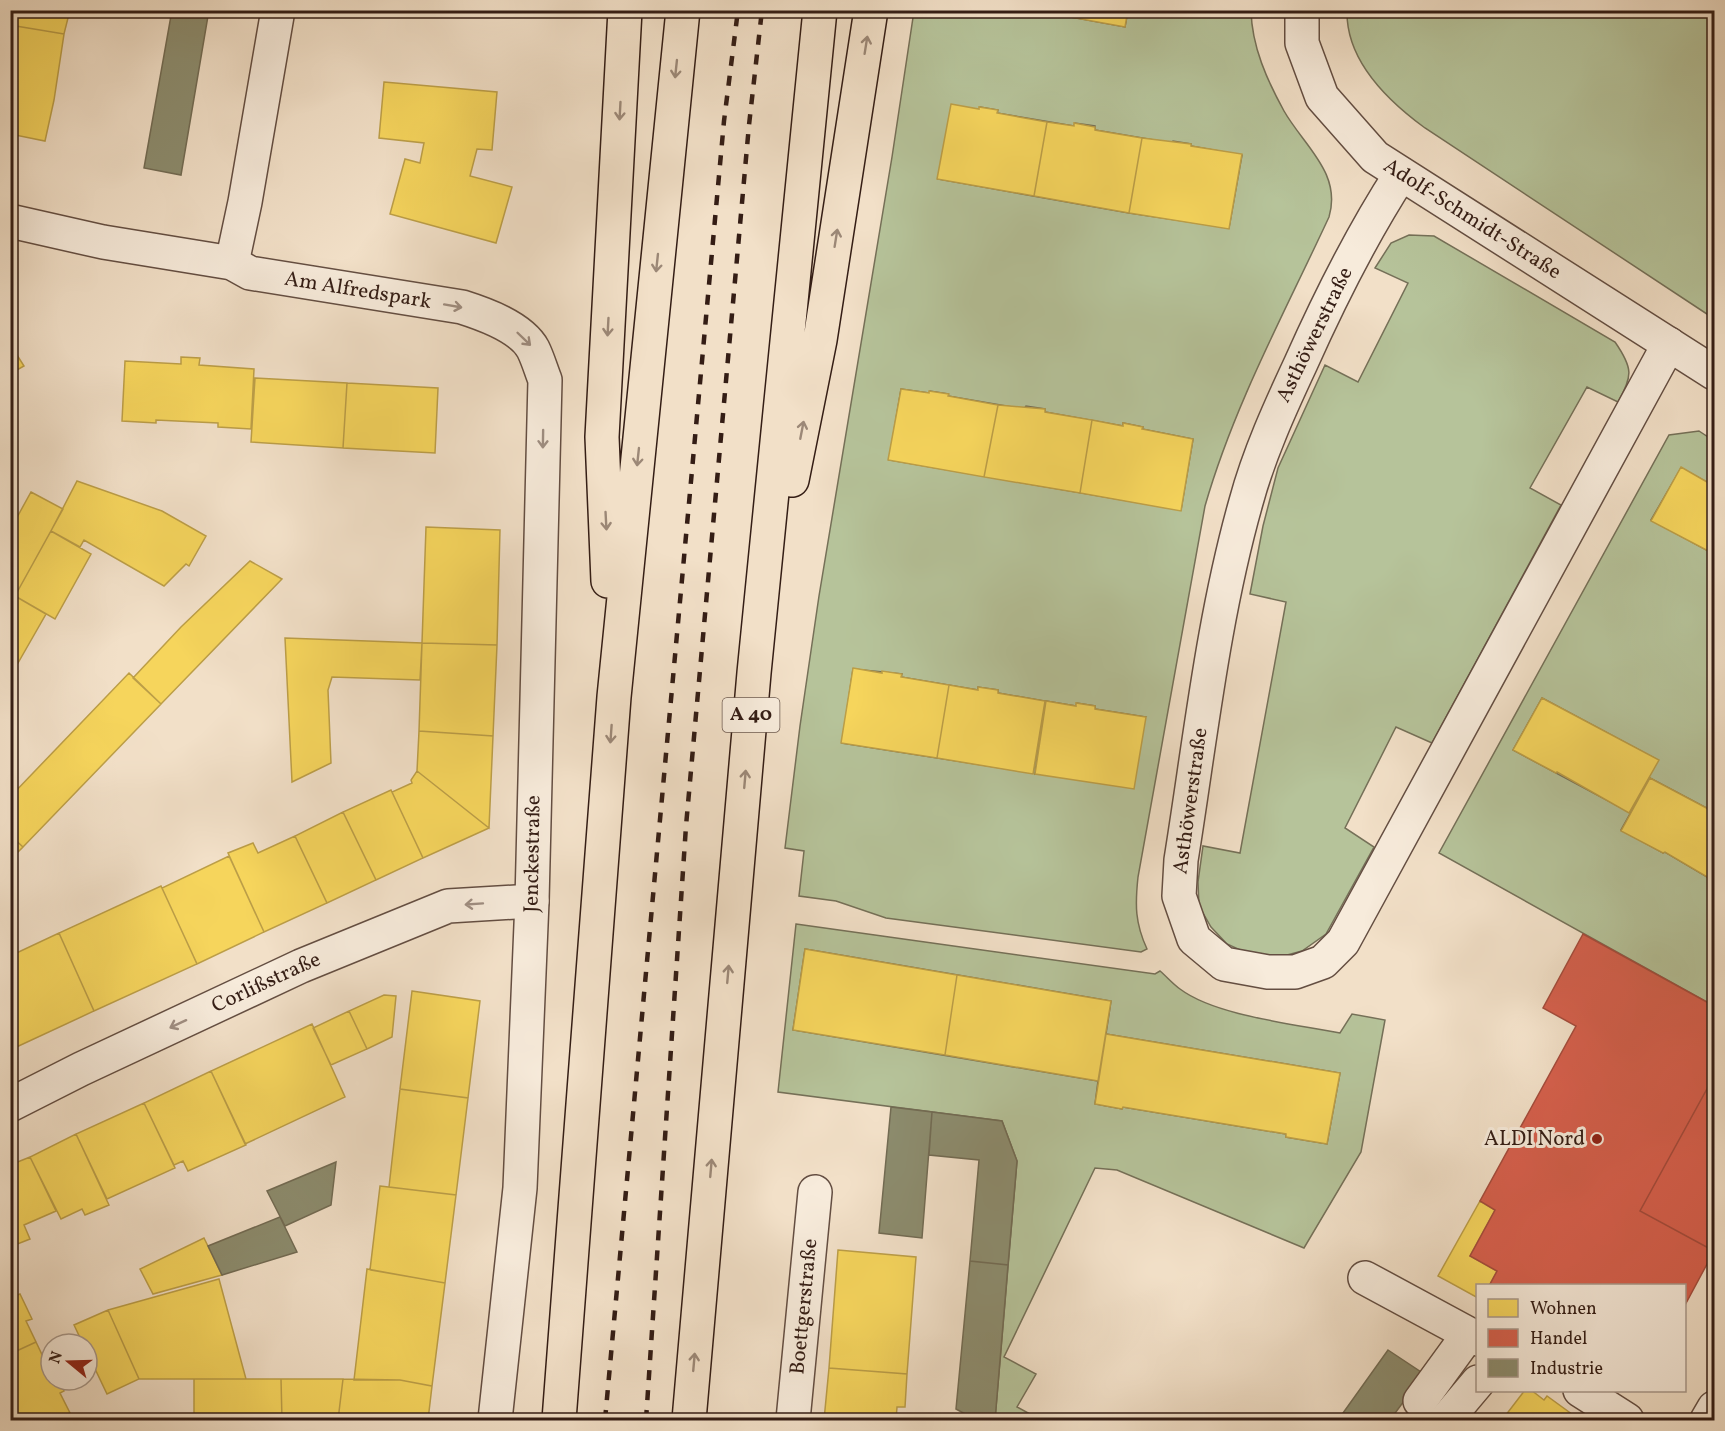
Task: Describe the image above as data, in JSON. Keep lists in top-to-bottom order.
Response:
{
  "streets": {
    "highway": ["A 40"],
    "street": [
      "Adolf-Schmidt-Straße",
      "Am Alfredspark",
      "Asthöwerstraße",
      "Jenckestraße",
      "Corlißstraße",
      "Boettgerstraße"
    ]
  },
  "crossings": [
    ["Adolf-Schmidt-Straße", "Asthöwerstraße"],
    ["Am Alfredspark", "Jenckestraße"],
    ["Jenckestraße", "Corlißstraße"]
  ],
  "one_way": ["Am Alfredspark", "Jenckestraße", "Corlißstraße"],
  "places": ["ALDI Nord"],
  "legend": ["Wohnen", "Handel", "Industrie"],
  "north": "left"
}
